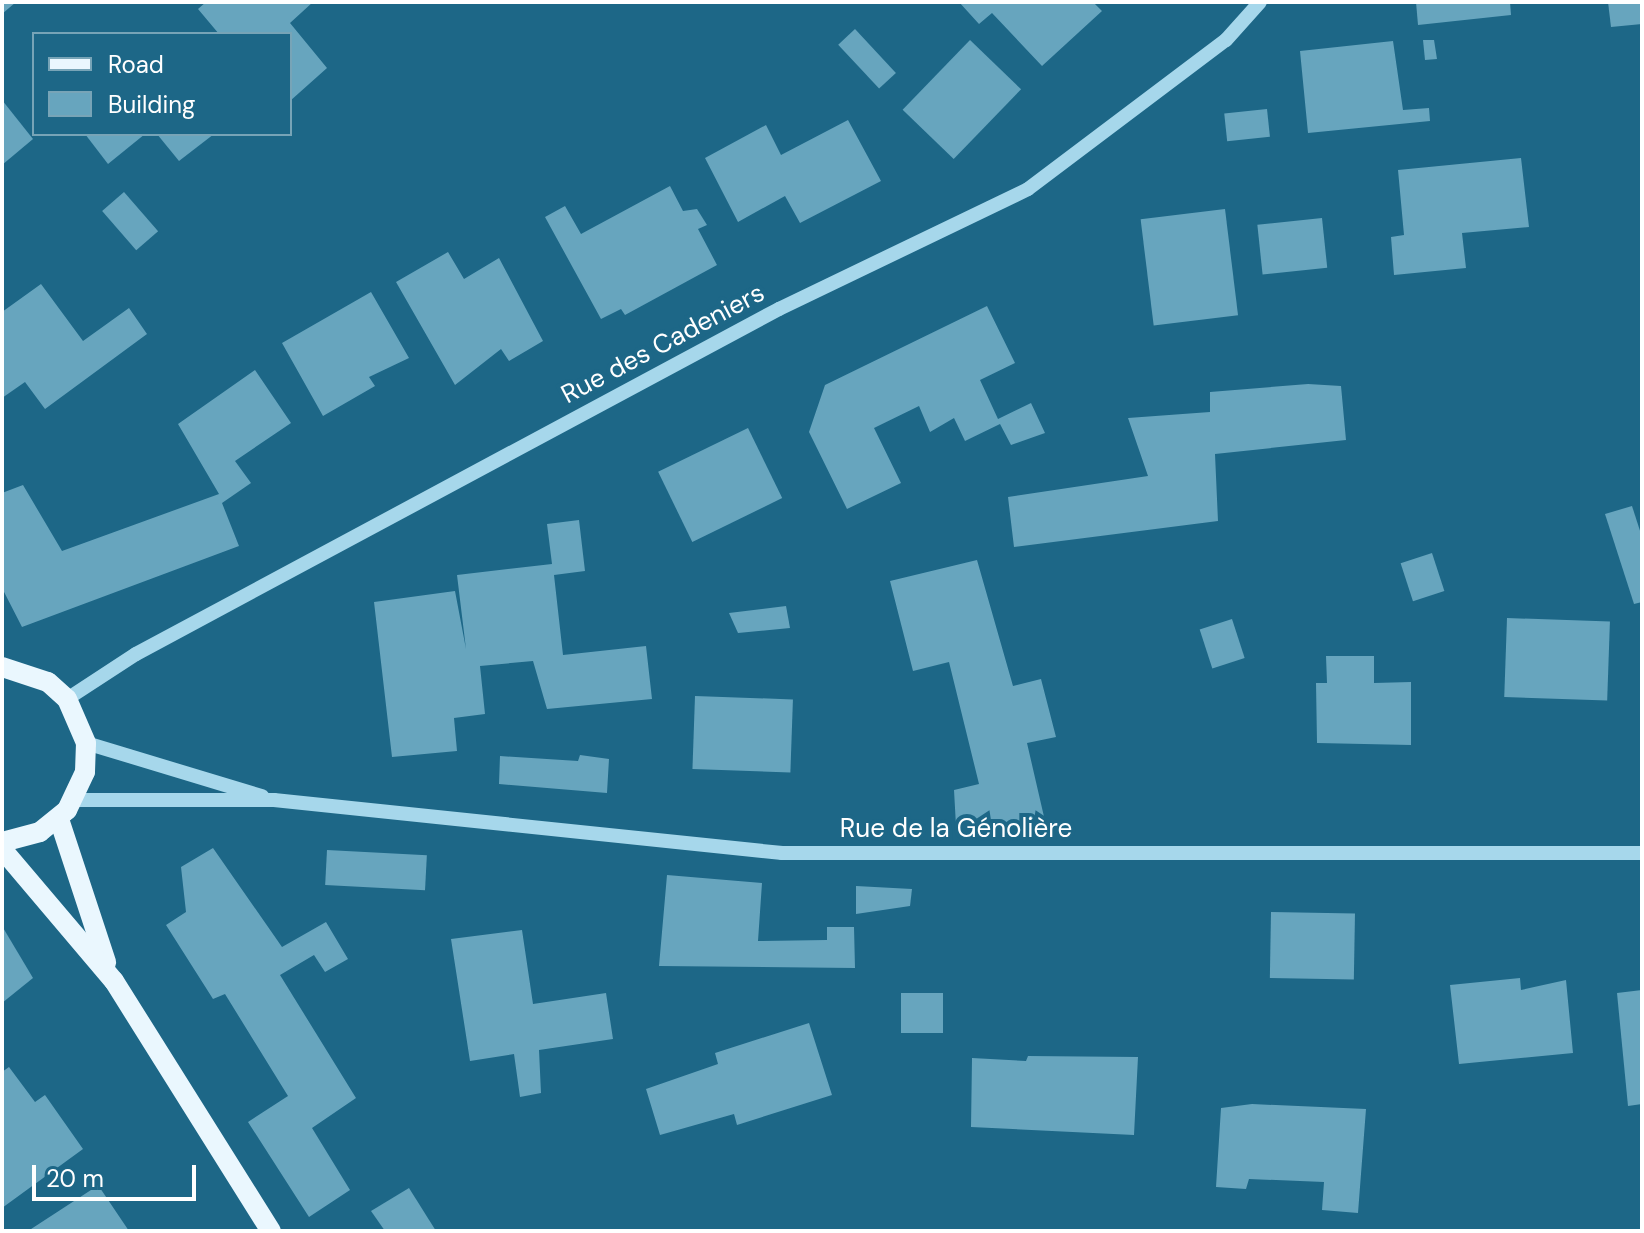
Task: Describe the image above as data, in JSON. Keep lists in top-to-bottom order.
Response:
{
  "streets": {
    "street": ["Rue des Cadeniers", "Rue de la Génolière"]
  },
  "legend": ["Road", "Building"],
  "scale_bar": "20 m"
}
